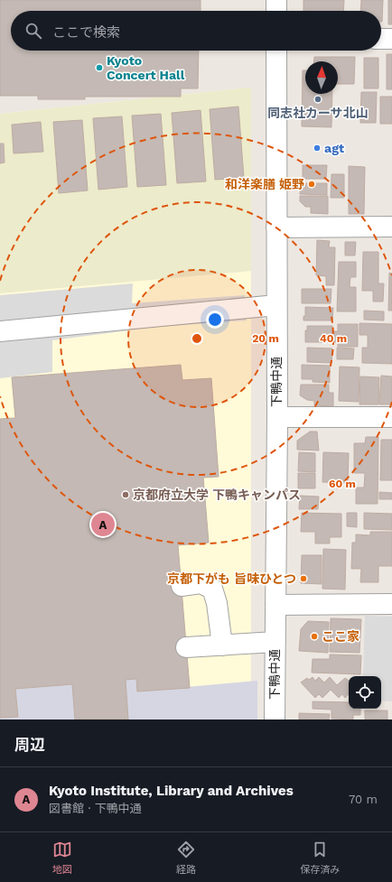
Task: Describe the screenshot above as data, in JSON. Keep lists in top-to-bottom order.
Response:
{
  "streets": {
    "street": ["下鴨中通"]
  },
  "places": [
    "Kyoto Concert Hall",
    "同志社カーサ北山",
    "agt",
    "和洋楽膳 姫野",
    "京都府立大学 下鴨キャンパス",
    "京都下がも 旨味ひとつ",
    "ここ家"
  ],
  "north": "top",
  "page": {
    "search": "ここで検索",
    "pins": "A",
    "heading": "周辺",
    "list": [
      {
        "mark": "A",
        "name": "Kyoto Institute, Library and Archives",
        "note": "図書館 · 下鴨中通",
        "value": "70 m"
      }
    ],
    "nav": ["地図", "経路", "保存済み"]
  },
  "rings": ["20 m", "40 m", "60 m"]
}
